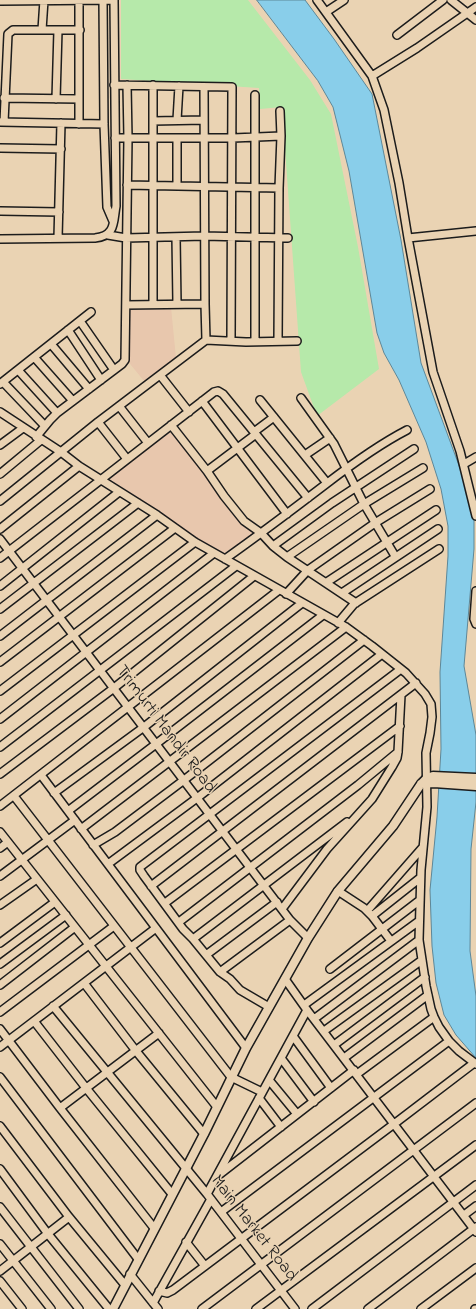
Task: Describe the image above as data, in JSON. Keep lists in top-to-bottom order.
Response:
{
  "streets": {
    "street": ["Trimurti Mandir Road", "Main Market Road"]
  }
}
